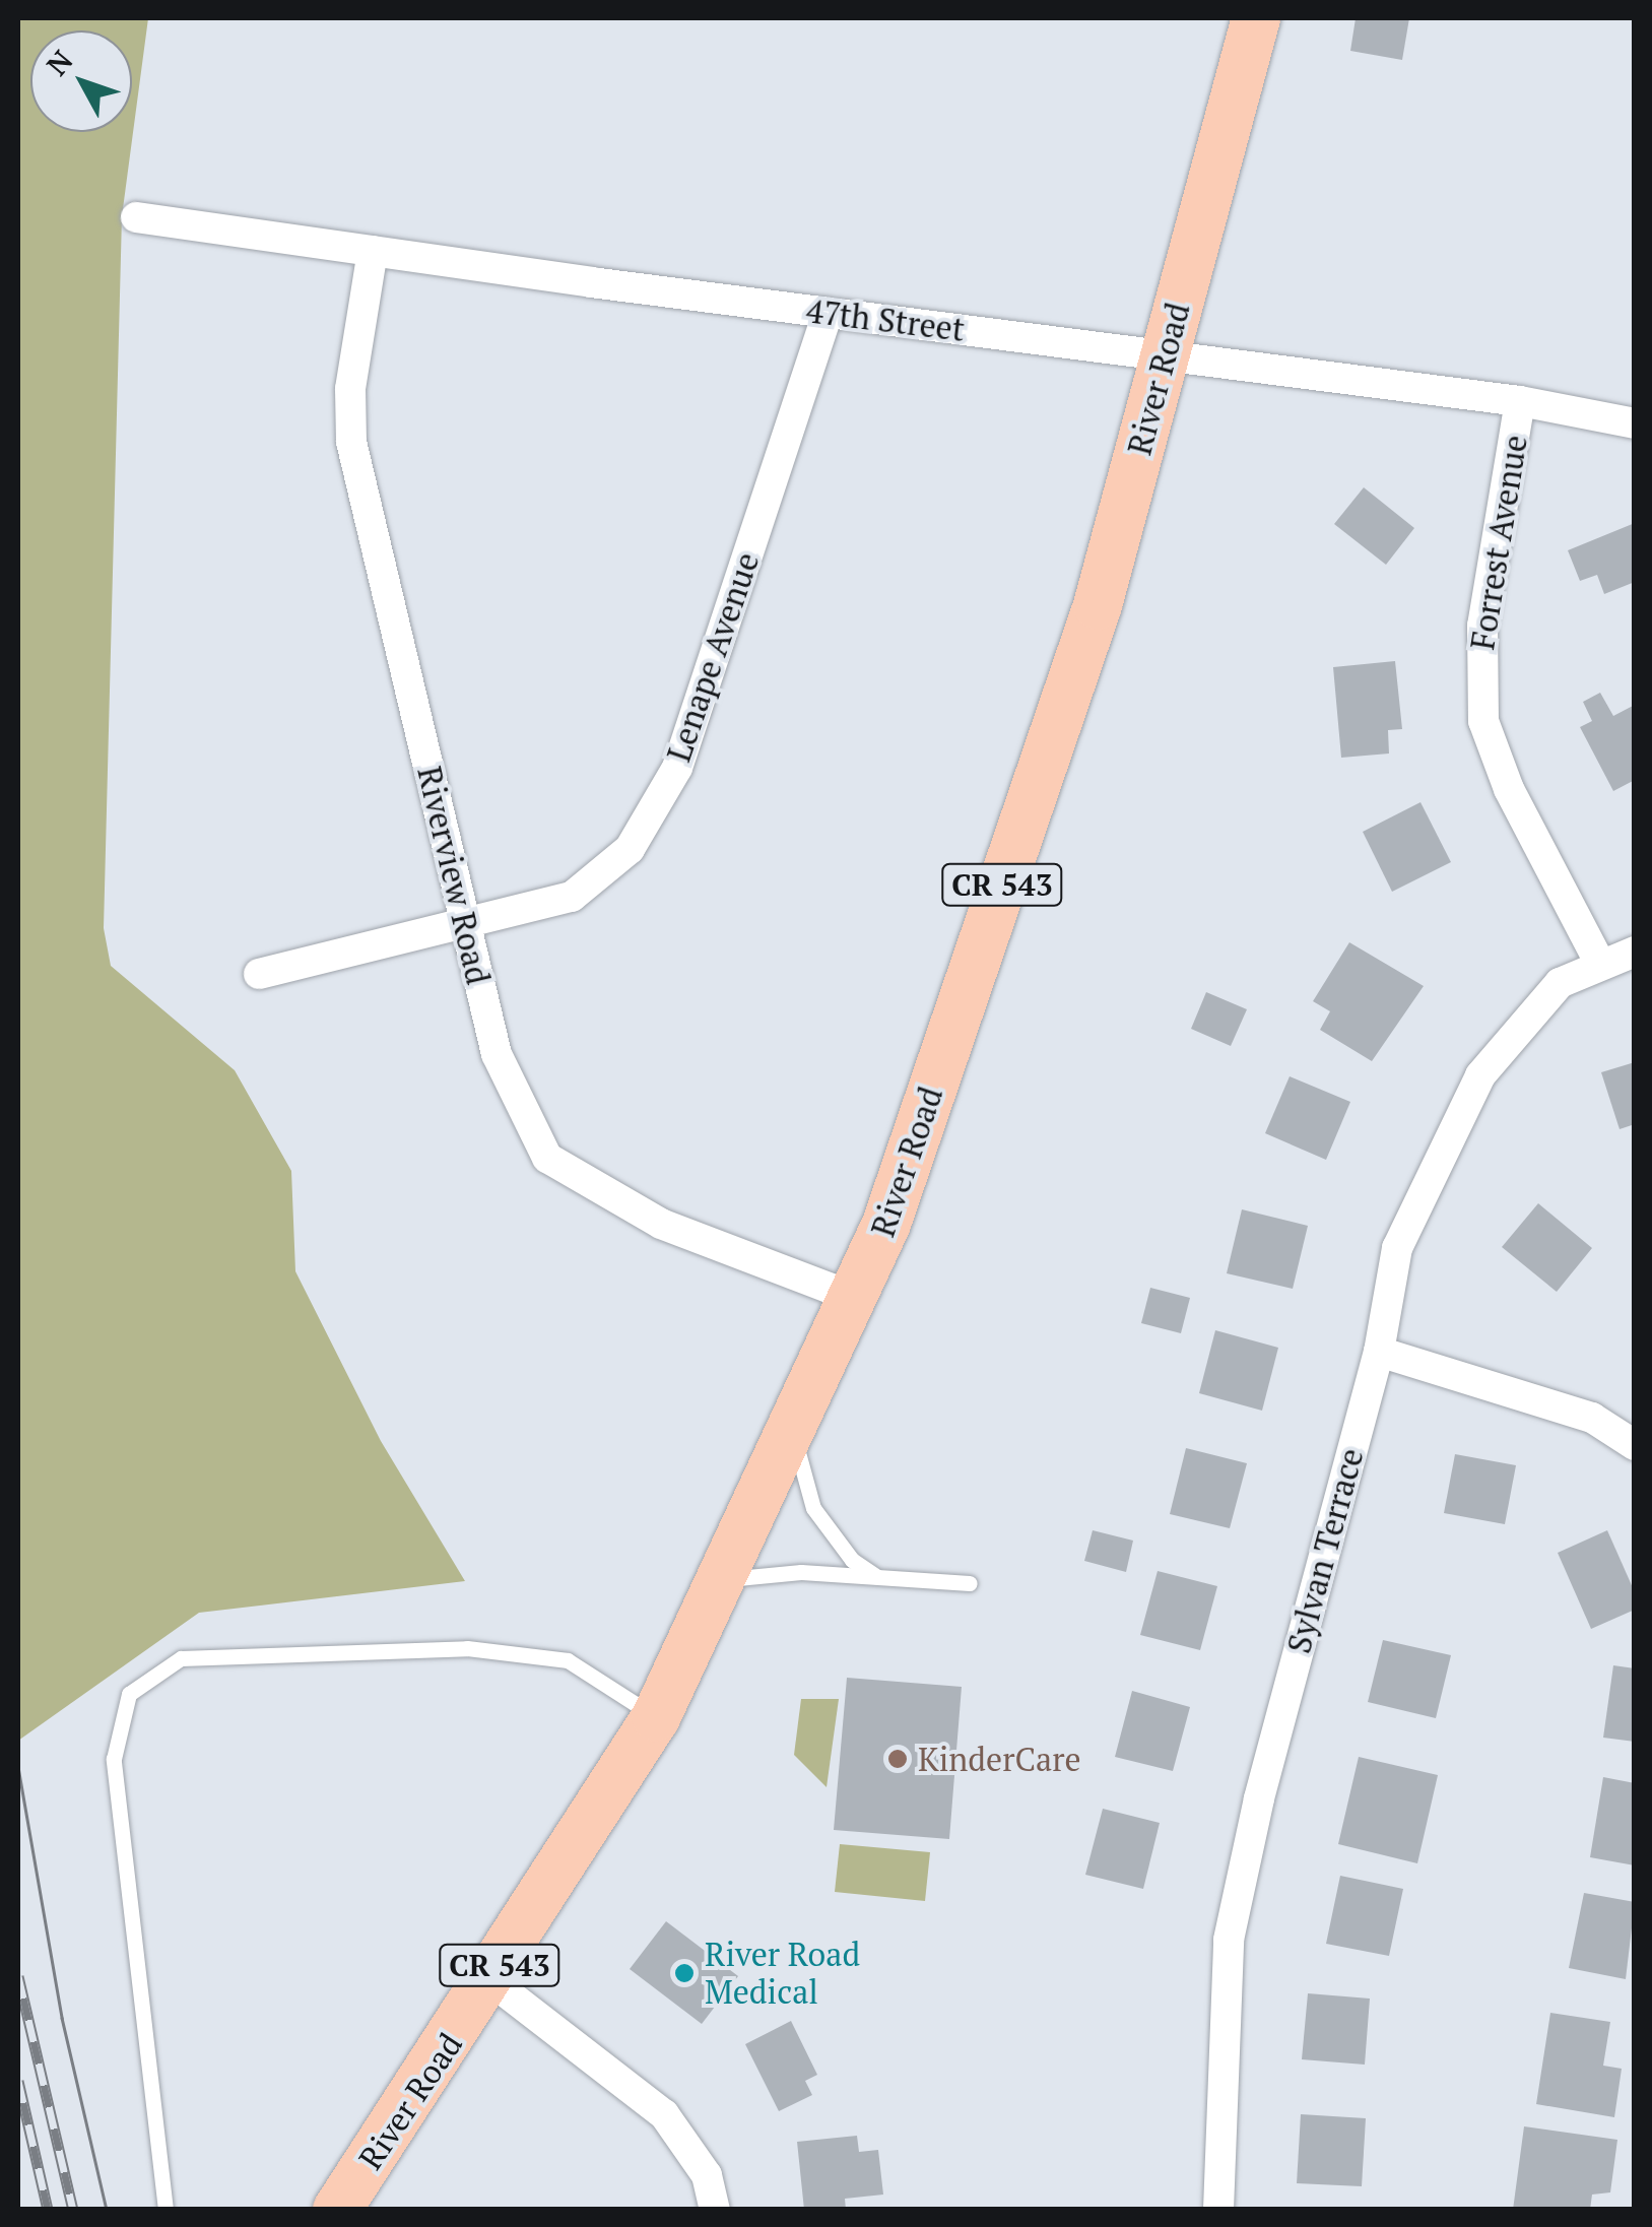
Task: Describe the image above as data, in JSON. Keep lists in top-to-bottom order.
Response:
{
  "streets": {
    "main road": ["River Road", "CR 543"],
    "street": [
      "47th Street",
      "Forrest Avenue",
      "Lenape Avenue",
      "Riverview Road",
      "Sylvan Terrace"
    ]
  },
  "crossings": [
    ["47th Street", "River Road"],
    ["47th Street", "Forrest Avenue"],
    ["47th Street", "Lenape Avenue"],
    ["47th Street", "Riverview Road"],
    ["River Road", "Riverview Road"],
    ["Forrest Avenue", "Sylvan Terrace"],
    ["Lenape Avenue", "Riverview Road"]
  ],
  "places": ["KinderCare", "River Road Medical"],
  "north": "top left"
}
